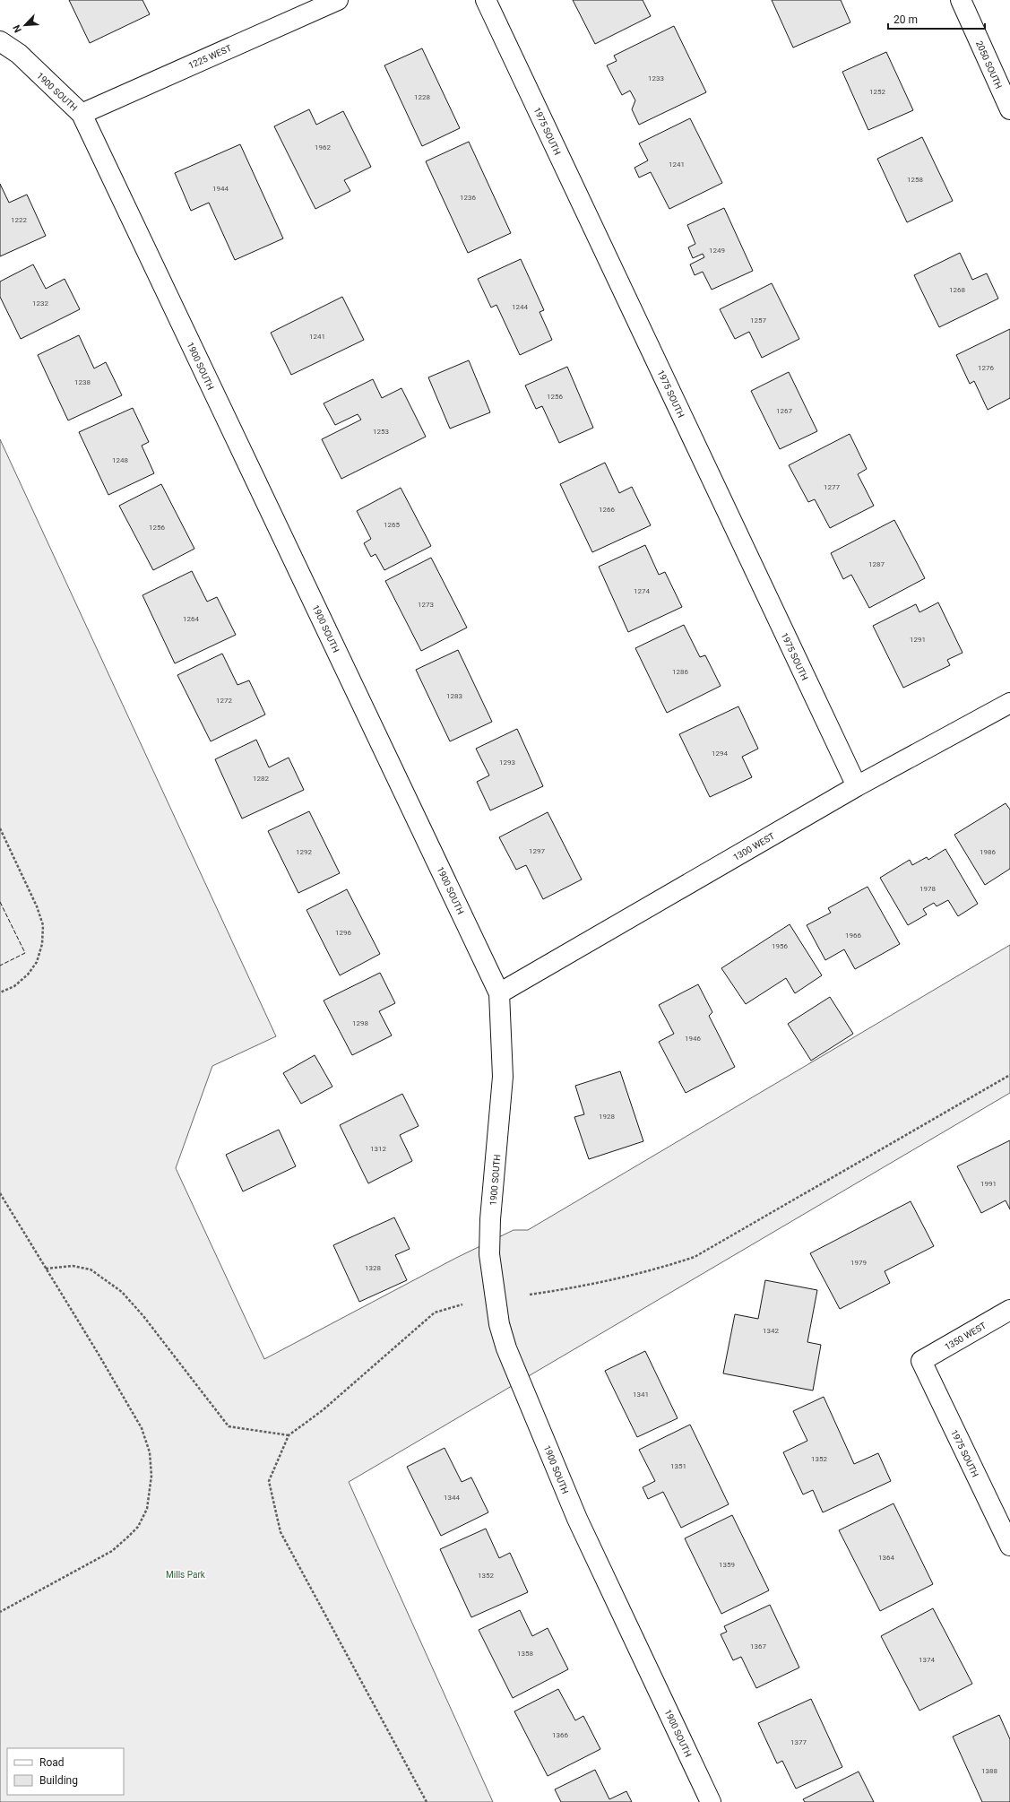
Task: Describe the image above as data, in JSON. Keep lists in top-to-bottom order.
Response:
{
  "streets": {
    "street": [
      "1225 WEST",
      "2050 SOUTH",
      "1900 SOUTH",
      "1975 SOUTH",
      "1300 WEST",
      "1350 WEST"
    ]
  },
  "crossings": [
    ["1225 WEST", "1900 SOUTH"],
    ["1900 SOUTH", "1300 WEST"],
    ["1975 SOUTH", "1300 WEST"],
    ["1975 SOUTH", "1350 WEST"]
  ],
  "parks": ["Mills Park"],
  "house_numbers": [
    "1233",
    "1252",
    "1228",
    "1962",
    "1241",
    "1258",
    "1944",
    "1236",
    "1222",
    "1249",
    "1268",
    "1232",
    "1244",
    "1257",
    "1241",
    "1276",
    "1238",
    "1256",
    "1267",
    "1253",
    "1248",
    "1277",
    "1266",
    "1265",
    "1256",
    "1287",
    "1274",
    "1273",
    "1264",
    "1291",
    "1286",
    "1283",
    "1272",
    "1294",
    "1293",
    "1282",
    "1297",
    "1292",
    "1986",
    "1978",
    "1296",
    "1966",
    "1956",
    "1298",
    "1946",
    "1928",
    "1312",
    "1991",
    "1979",
    "1328",
    "1342",
    "1341",
    "1352",
    "1351",
    "1344",
    "1364",
    "1359",
    "1352",
    "1367",
    "1358",
    "1374",
    "1366",
    "1377",
    "1388"
  ],
  "legend": ["Road", "Building"],
  "scale_bar": "20 m",
  "north": "bottom left"
}
